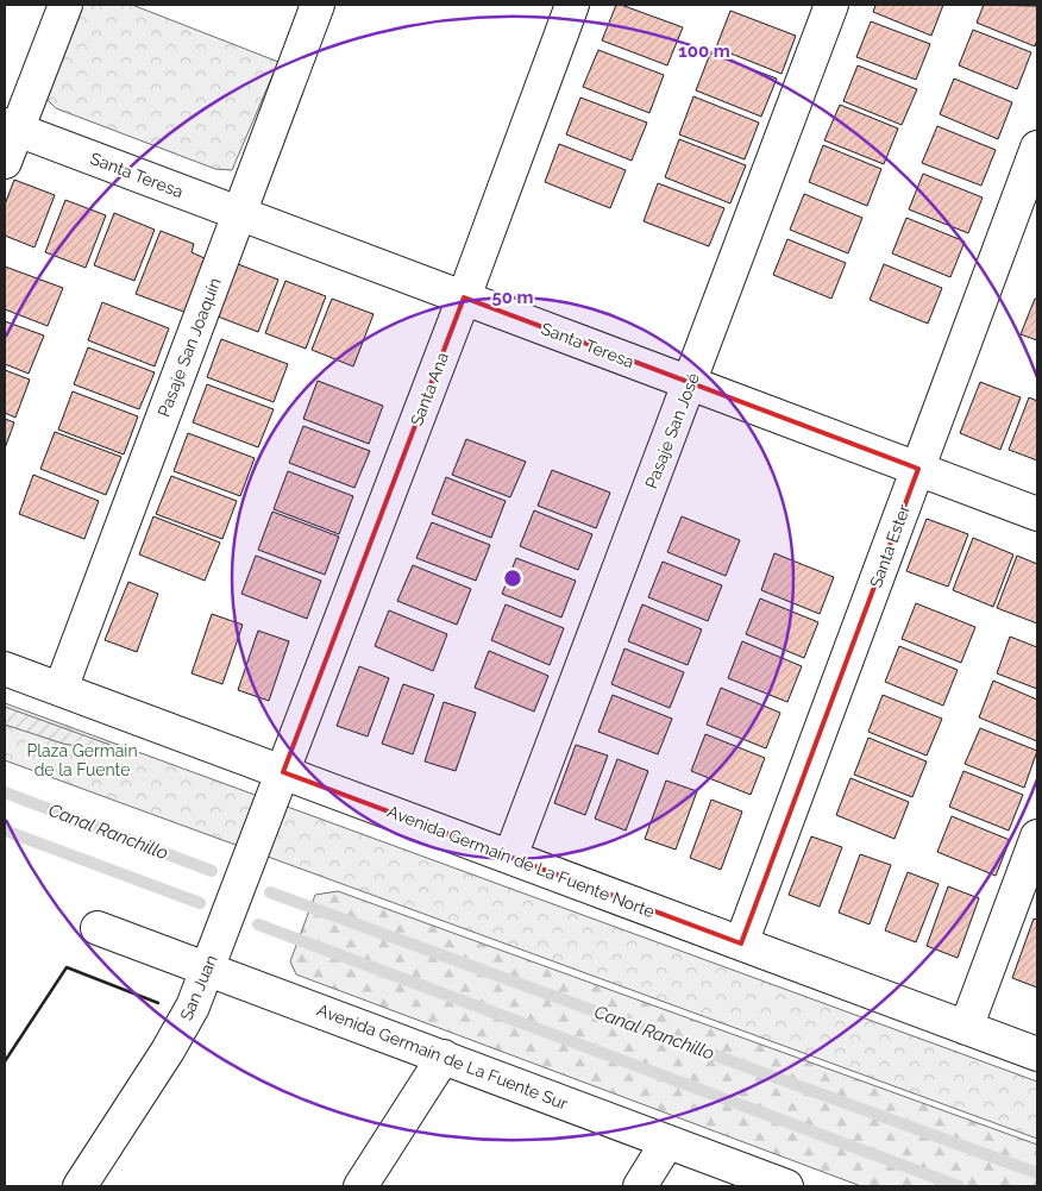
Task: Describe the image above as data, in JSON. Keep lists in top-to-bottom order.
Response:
{
  "streets": {
    "street": [
      "Santa Teresa",
      "Pasaje San Joaquín",
      "Santa Ana",
      "Pasaje San José",
      "Santa Ester",
      "Avenida Germaín de La Fuente Norte",
      "San Juan",
      "Avenida Germaín de La Fuente Sur"
    ]
  },
  "crossings": [
    ["Santa Teresa", "Pasaje San Joaquín"],
    ["Santa Teresa", "Santa Ana"],
    ["Santa Teresa", "Pasaje San José"],
    ["Santa Teresa", "Santa Ester"],
    ["Pasaje San Joaquín", "Avenida Germaín de La Fuente Norte"],
    ["Santa Ana", "Avenida Germaín de La Fuente Norte"],
    ["Santa Ana", "San Juan"],
    ["Pasaje San José", "Avenida Germaín de La Fuente Norte"],
    ["Santa Ester", "Avenida Germaín de La Fuente Norte"],
    ["Avenida Germaín de La Fuente Norte", "San Juan"],
    ["San Juan", "Avenida Germaín de La Fuente Sur"]
  ],
  "water": ["Canal Ranchillo"],
  "parks": ["Plaza Germain de la Fuente"],
  "rings": ["100 m", "50 m"]
}
